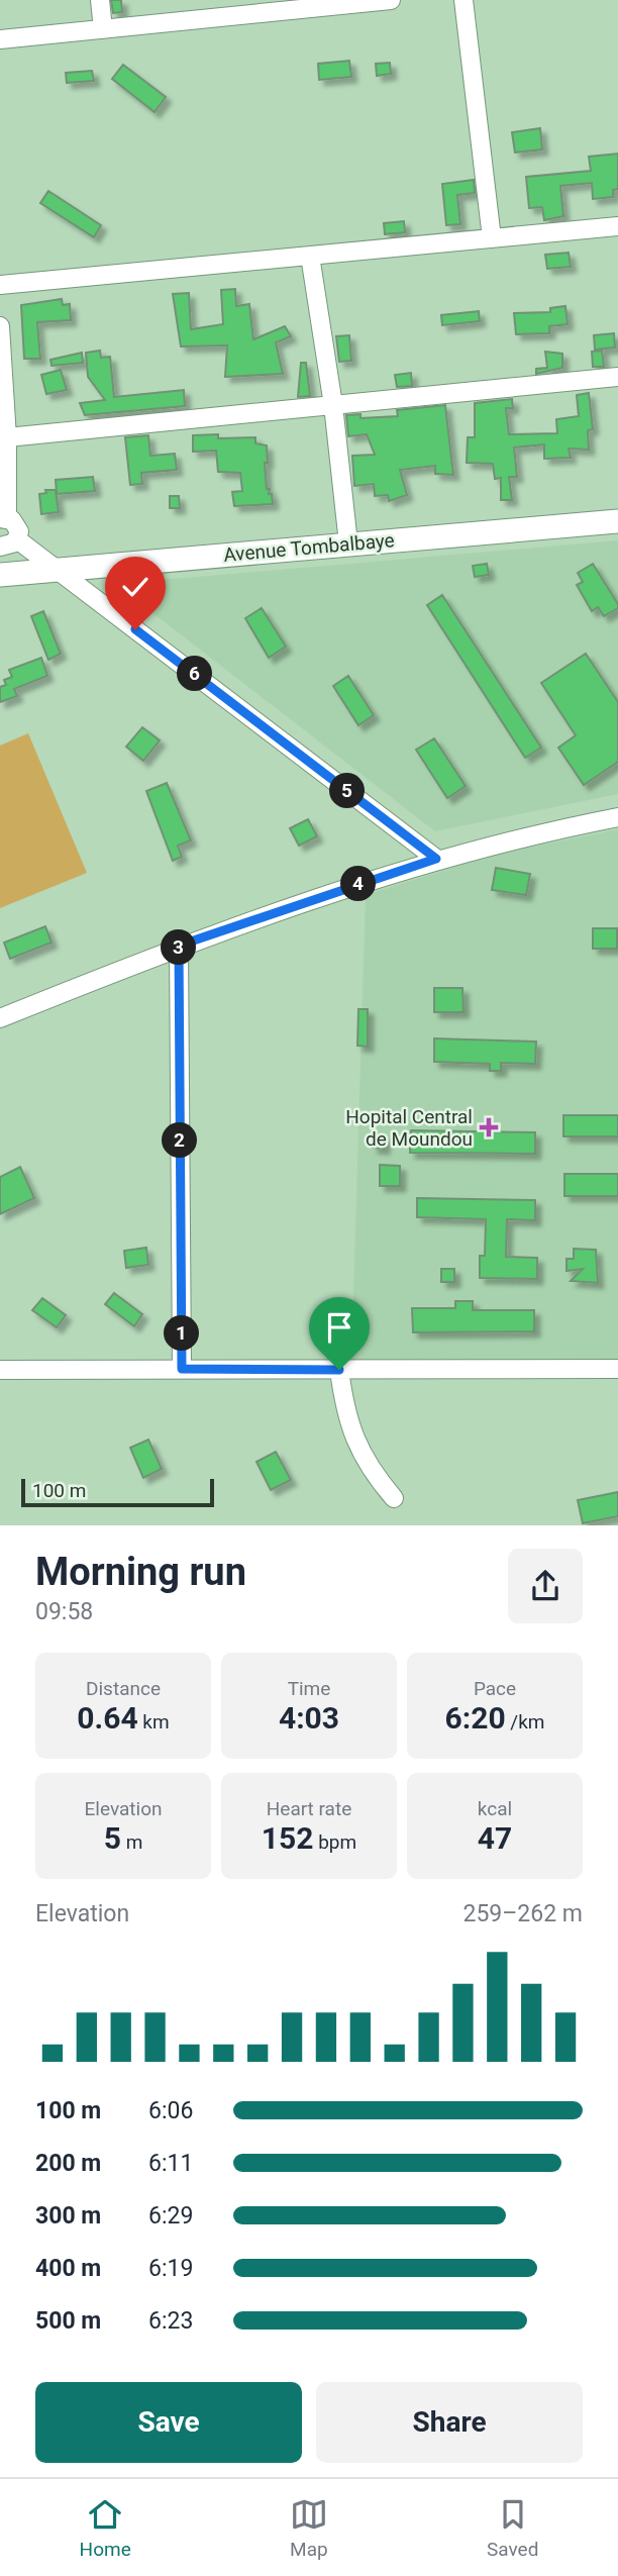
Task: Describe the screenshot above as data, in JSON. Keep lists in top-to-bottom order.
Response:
{
  "streets": {
    "main road": ["Avenue Tombalbaye"]
  },
  "places": {
    "health": ["Hopital Central de Moundou"]
  },
  "scale_bar": "100 m",
  "page": {
    "pins": [
      "6",
      "5",
      "4",
      "3",
      "2",
      "1"
    ],
    "scale": "100 m",
    "heading": ["Morning run", "09:58"],
    "stats": [
      ["Distance", "0.64 km"],
      ["Time", "4:03"],
      ["Pace", "6:20 /km"],
      ["Elevation", "5 m"],
      ["Heart rate", "152 bpm"],
      ["kcal", "47"]
    ],
    "chart": ["Elevation", "259–262 m"],
    "list": [
      {
        "name": "100 m",
        "note": "6:06"
      },
      {
        "name": "200 m",
        "note": "6:11"
      },
      {
        "name": "300 m",
        "note": "6:29"
      },
      {
        "name": "400 m",
        "note": "6:19"
      },
      {
        "name": "500 m",
        "note": "6:23"
      }
    ],
    "buttons": ["Save", "Share"],
    "tabs": ["Home", "Map", "Saved"]
  }
}
